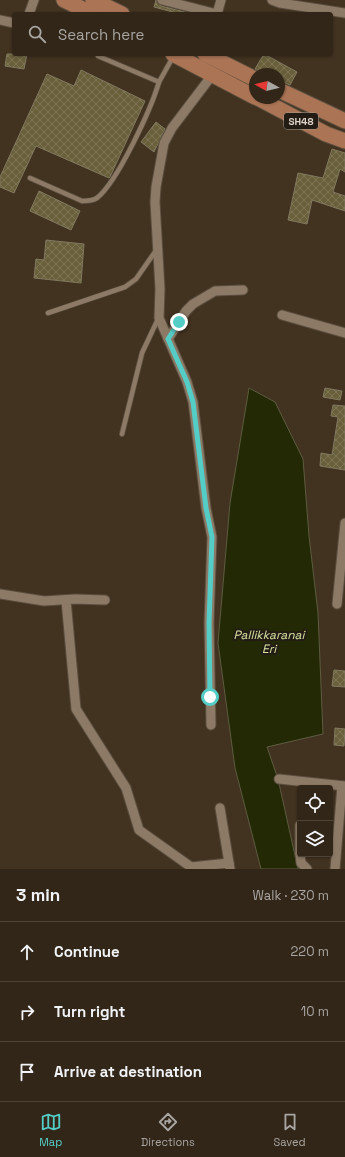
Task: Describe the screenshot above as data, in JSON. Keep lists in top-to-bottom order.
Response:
{
  "streets": {
    "main road": ["SH48"]
  },
  "water": ["Pallikkaranai Eri"],
  "north": "left",
  "page": {
    "search": "Search here",
    "heading": ["3 min", "Walk · 230 m"],
    "list": [
      ["Continue", "220 m"],
      ["Turn right", "10 m"],
      "Arrive at destination"
    ],
    "nav": ["Map", "Directions", "Saved"]
  }
}
